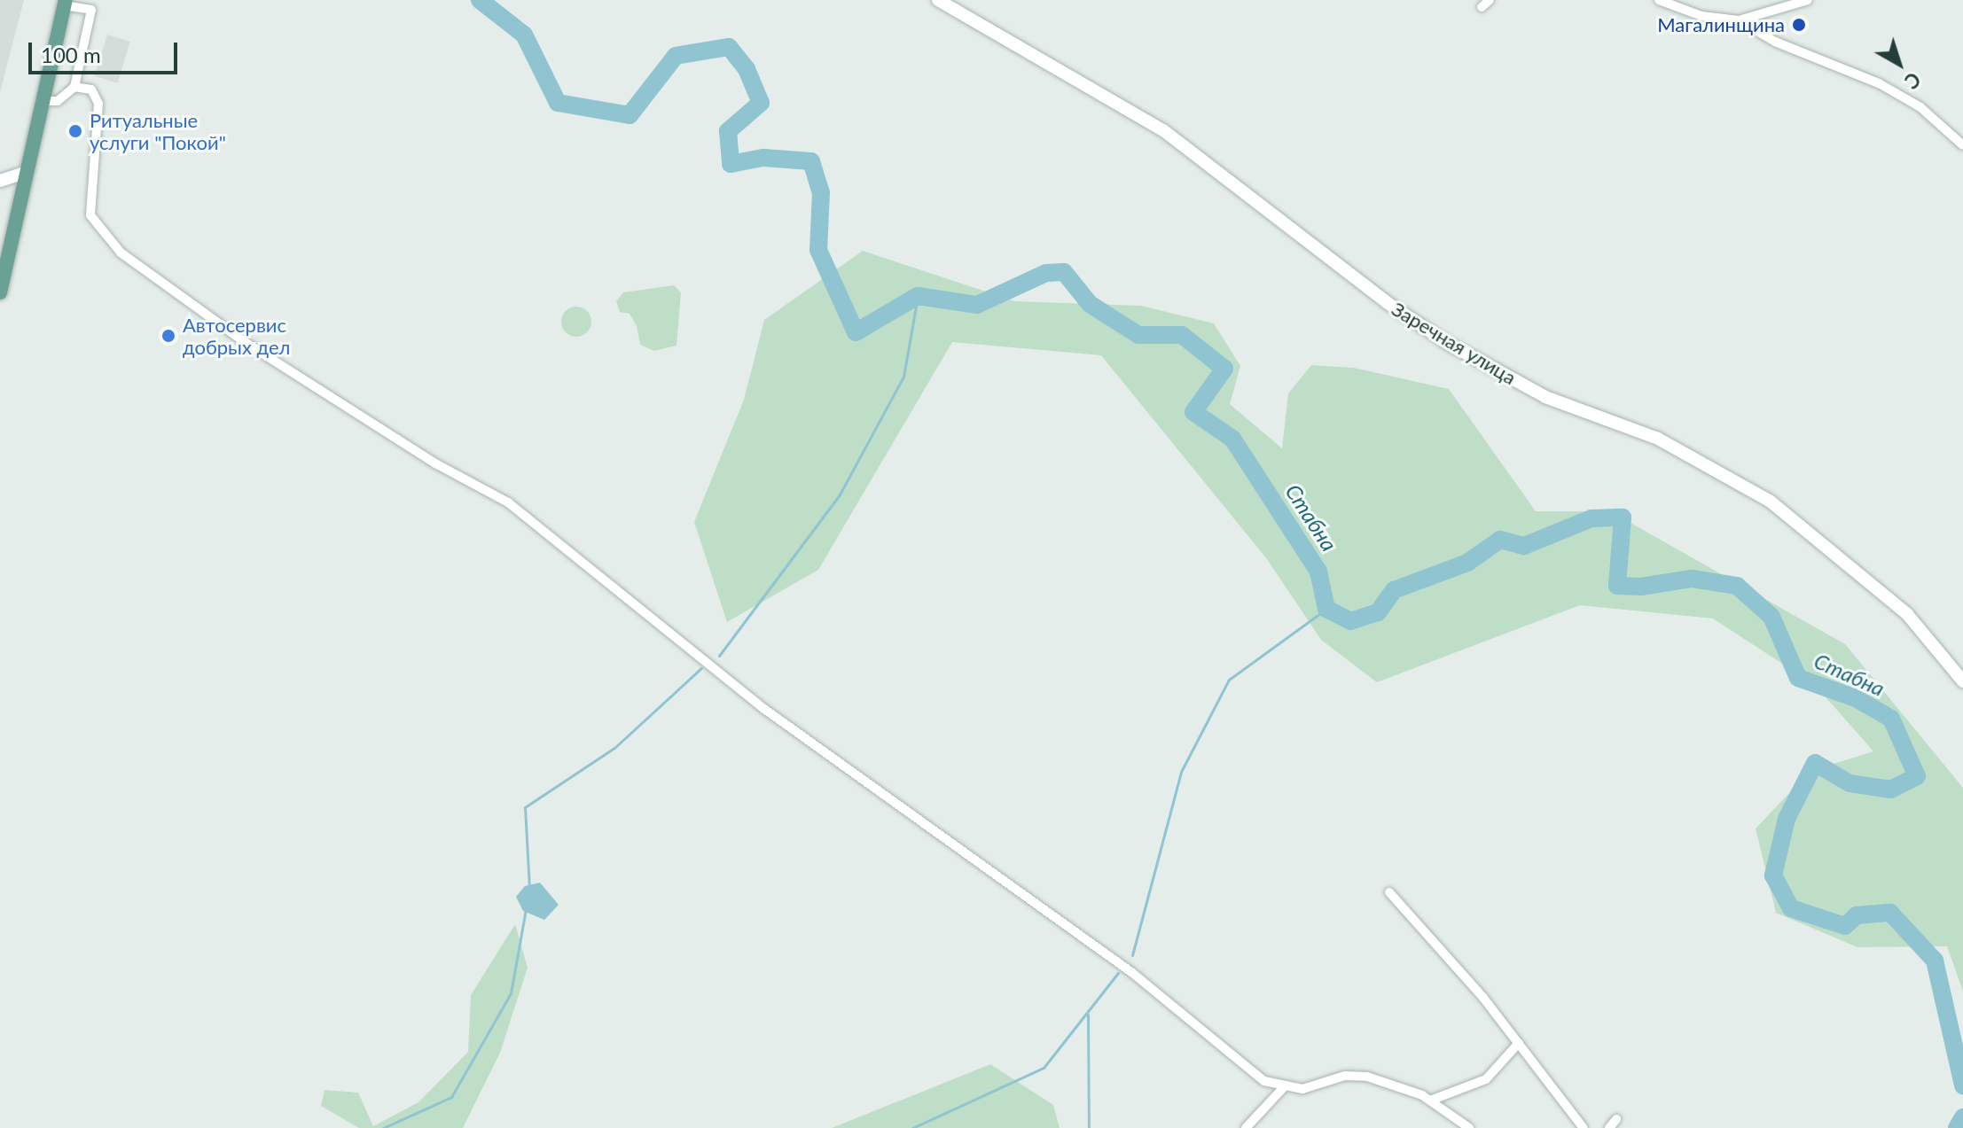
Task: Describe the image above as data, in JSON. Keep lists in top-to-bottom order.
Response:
{
  "streets": {
    "street": ["Заречная улица"]
  },
  "water": ["Стабна"],
  "places": ["Магалинщина", "Ритуальные услуги \"Покой\"", "Автосервис добрых дел"],
  "scale_bar": "100 m",
  "north": "bottom right"
}
